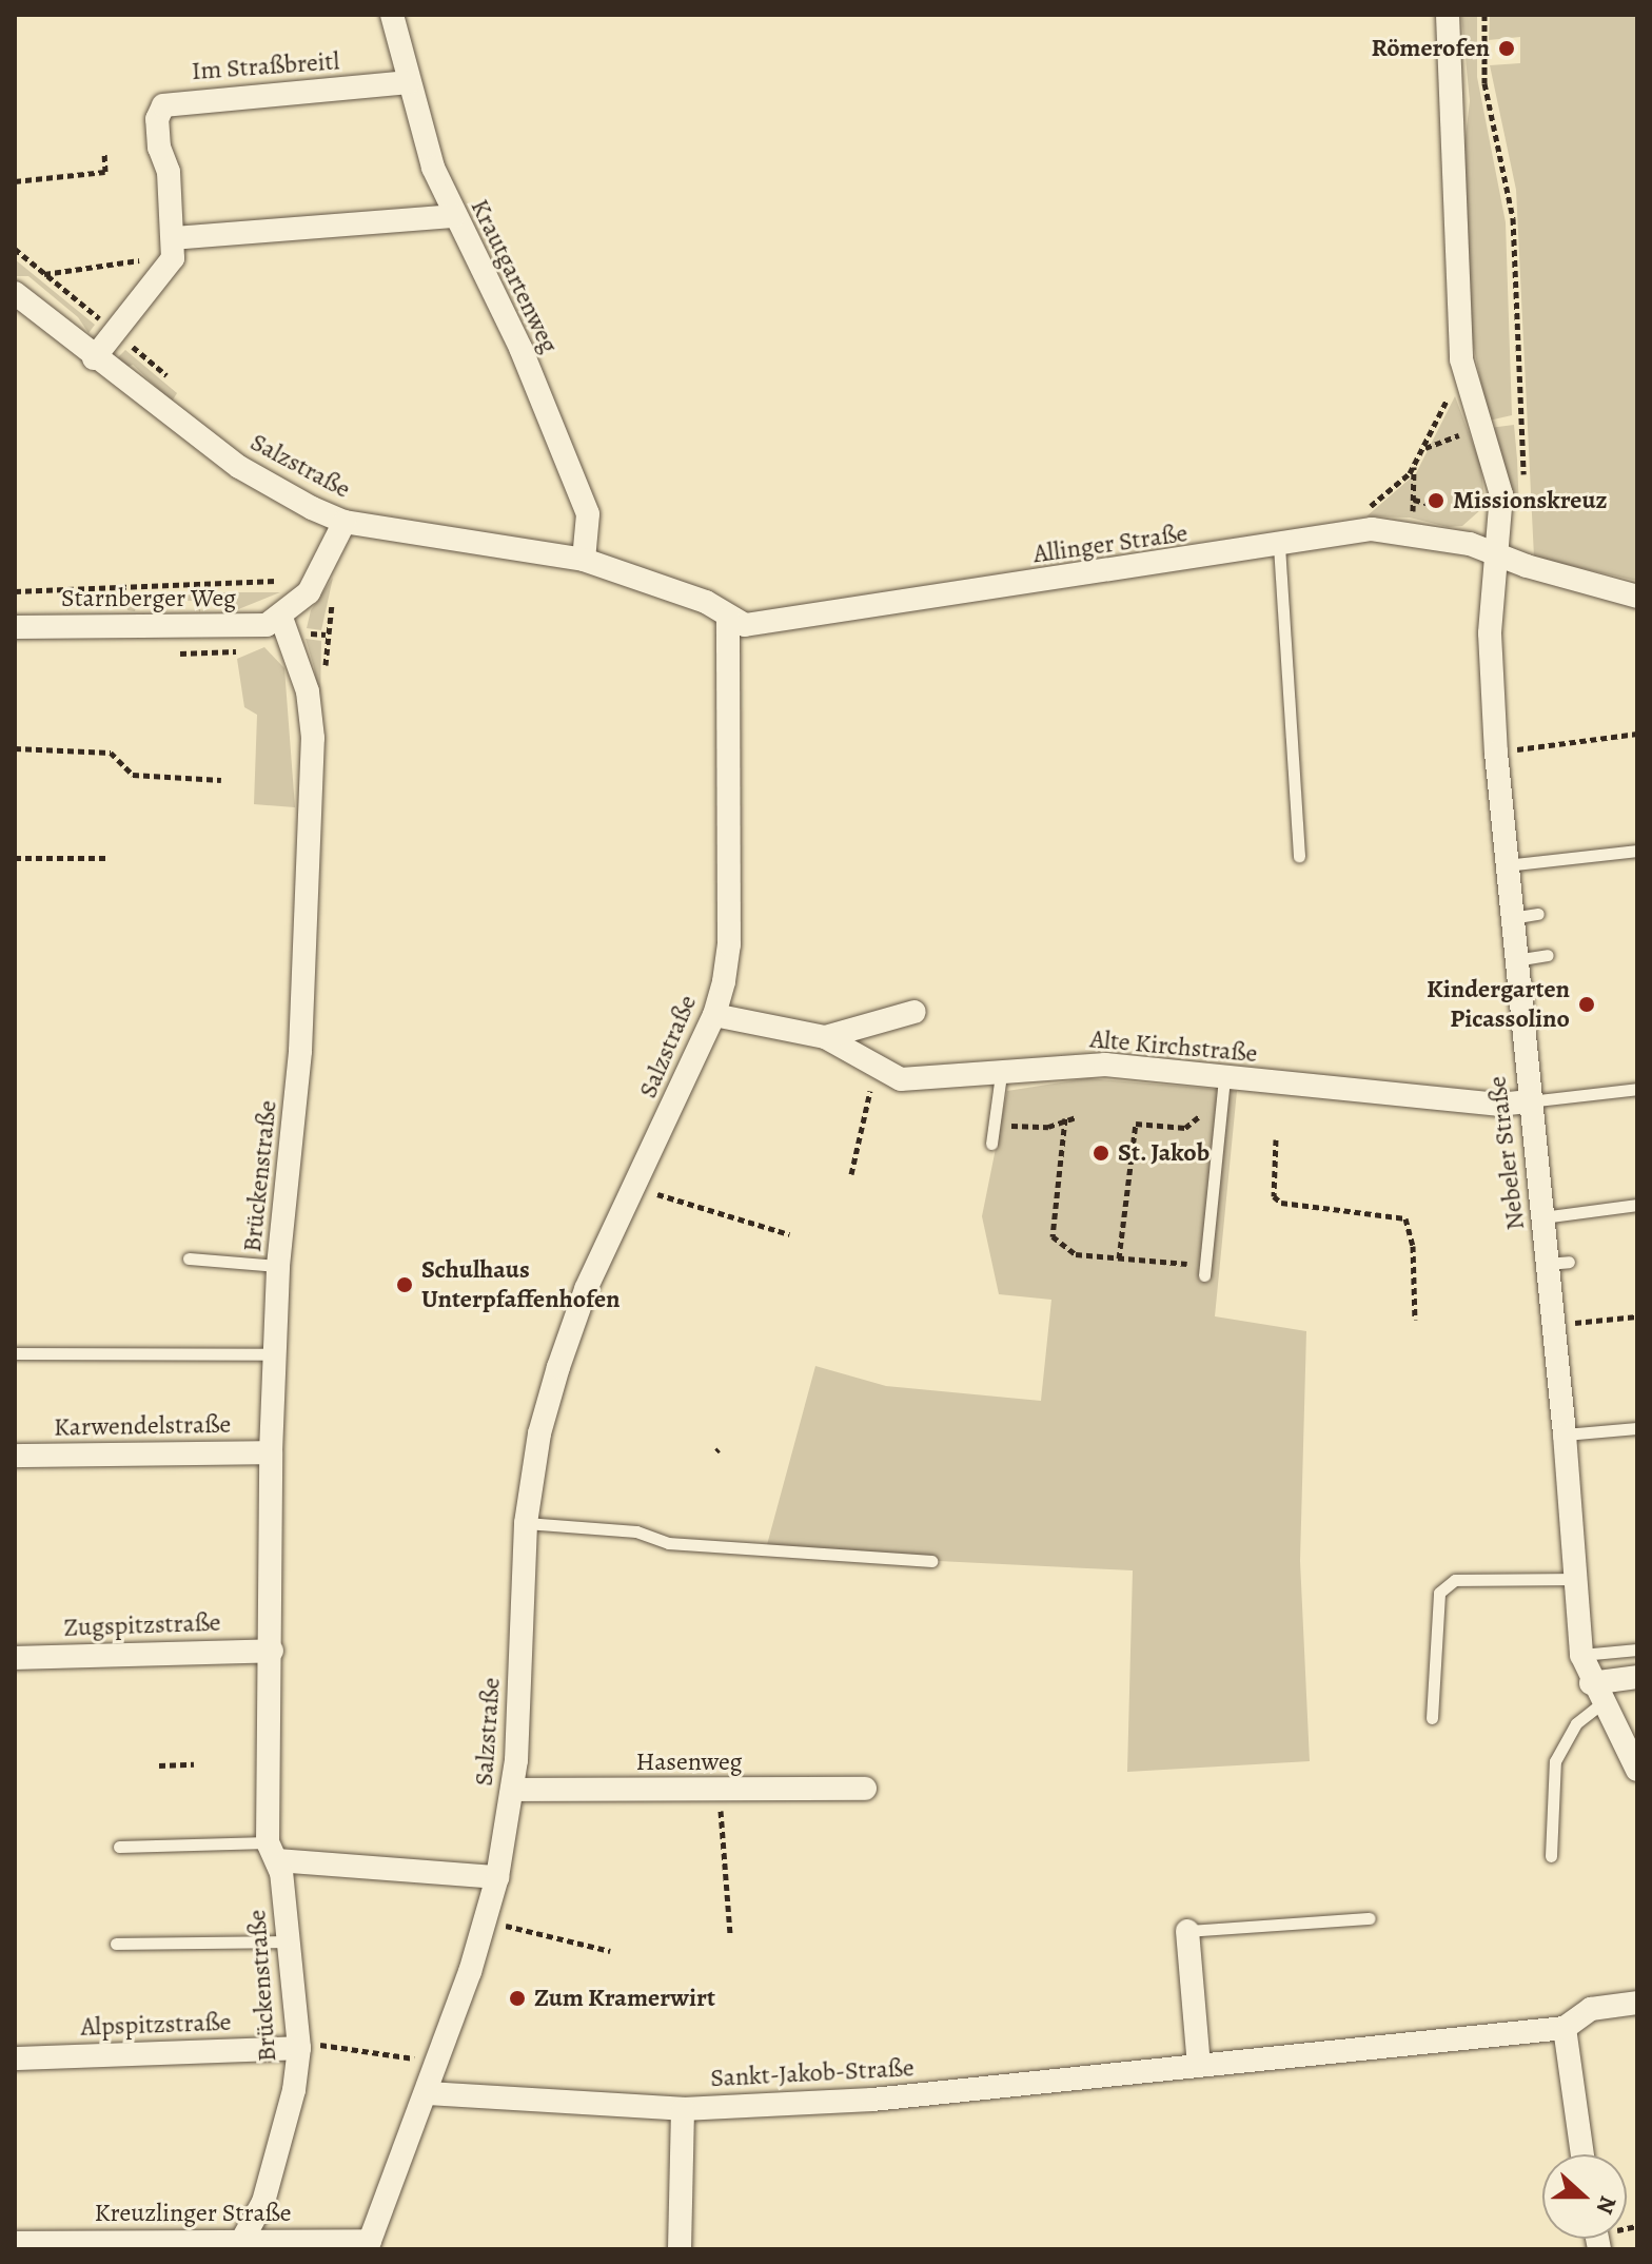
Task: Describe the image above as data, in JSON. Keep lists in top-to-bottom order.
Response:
{
  "streets": {
    "street": [
      "Im Straßbreitl",
      "Krautgartenweg",
      "Salzstraße",
      "Allinger Straße",
      "Starnberger Weg",
      "Alte Kirchstraße",
      "Nebeler Straße",
      "Brückenstraße",
      "Karwendelstraße",
      "Zugspitzstraße",
      "Hasenweg",
      "Alpspitzstraße",
      "Sankt-Jakob-Straße",
      "Kreuzlinger Straße"
    ]
  },
  "crossings": [
    ["Im Straßbreitl", "Krautgartenweg"],
    ["Im Straßbreitl", "Salzstraße"],
    ["Krautgartenweg", "Salzstraße"],
    ["Salzstraße", "Allinger Straße"],
    ["Salzstraße", "Alte Kirchstraße"],
    ["Salzstraße", "Hasenweg"],
    ["Salzstraße", "Sankt-Jakob-Straße"],
    ["Salzstraße", "Kreuzlinger Straße"],
    ["Allinger Straße", "Nebeler Straße"],
    ["Starnberger Weg", "Brückenstraße"],
    ["Alte Kirchstraße", "Nebeler Straße"],
    ["Brückenstraße", "Karwendelstraße"],
    ["Brückenstraße", "Zugspitzstraße"],
    ["Brückenstraße", "Alpspitzstraße"],
    ["Brückenstraße", "Kreuzlinger Straße"]
  ],
  "places": [
    "Römerofen",
    "Missionskreuz",
    "Kindergarten Picassolino",
    "St. Jakob",
    "Schulhaus Unterpfaffenhofen",
    "Zum Kramerwirt"
  ],
  "north": "right"
}
